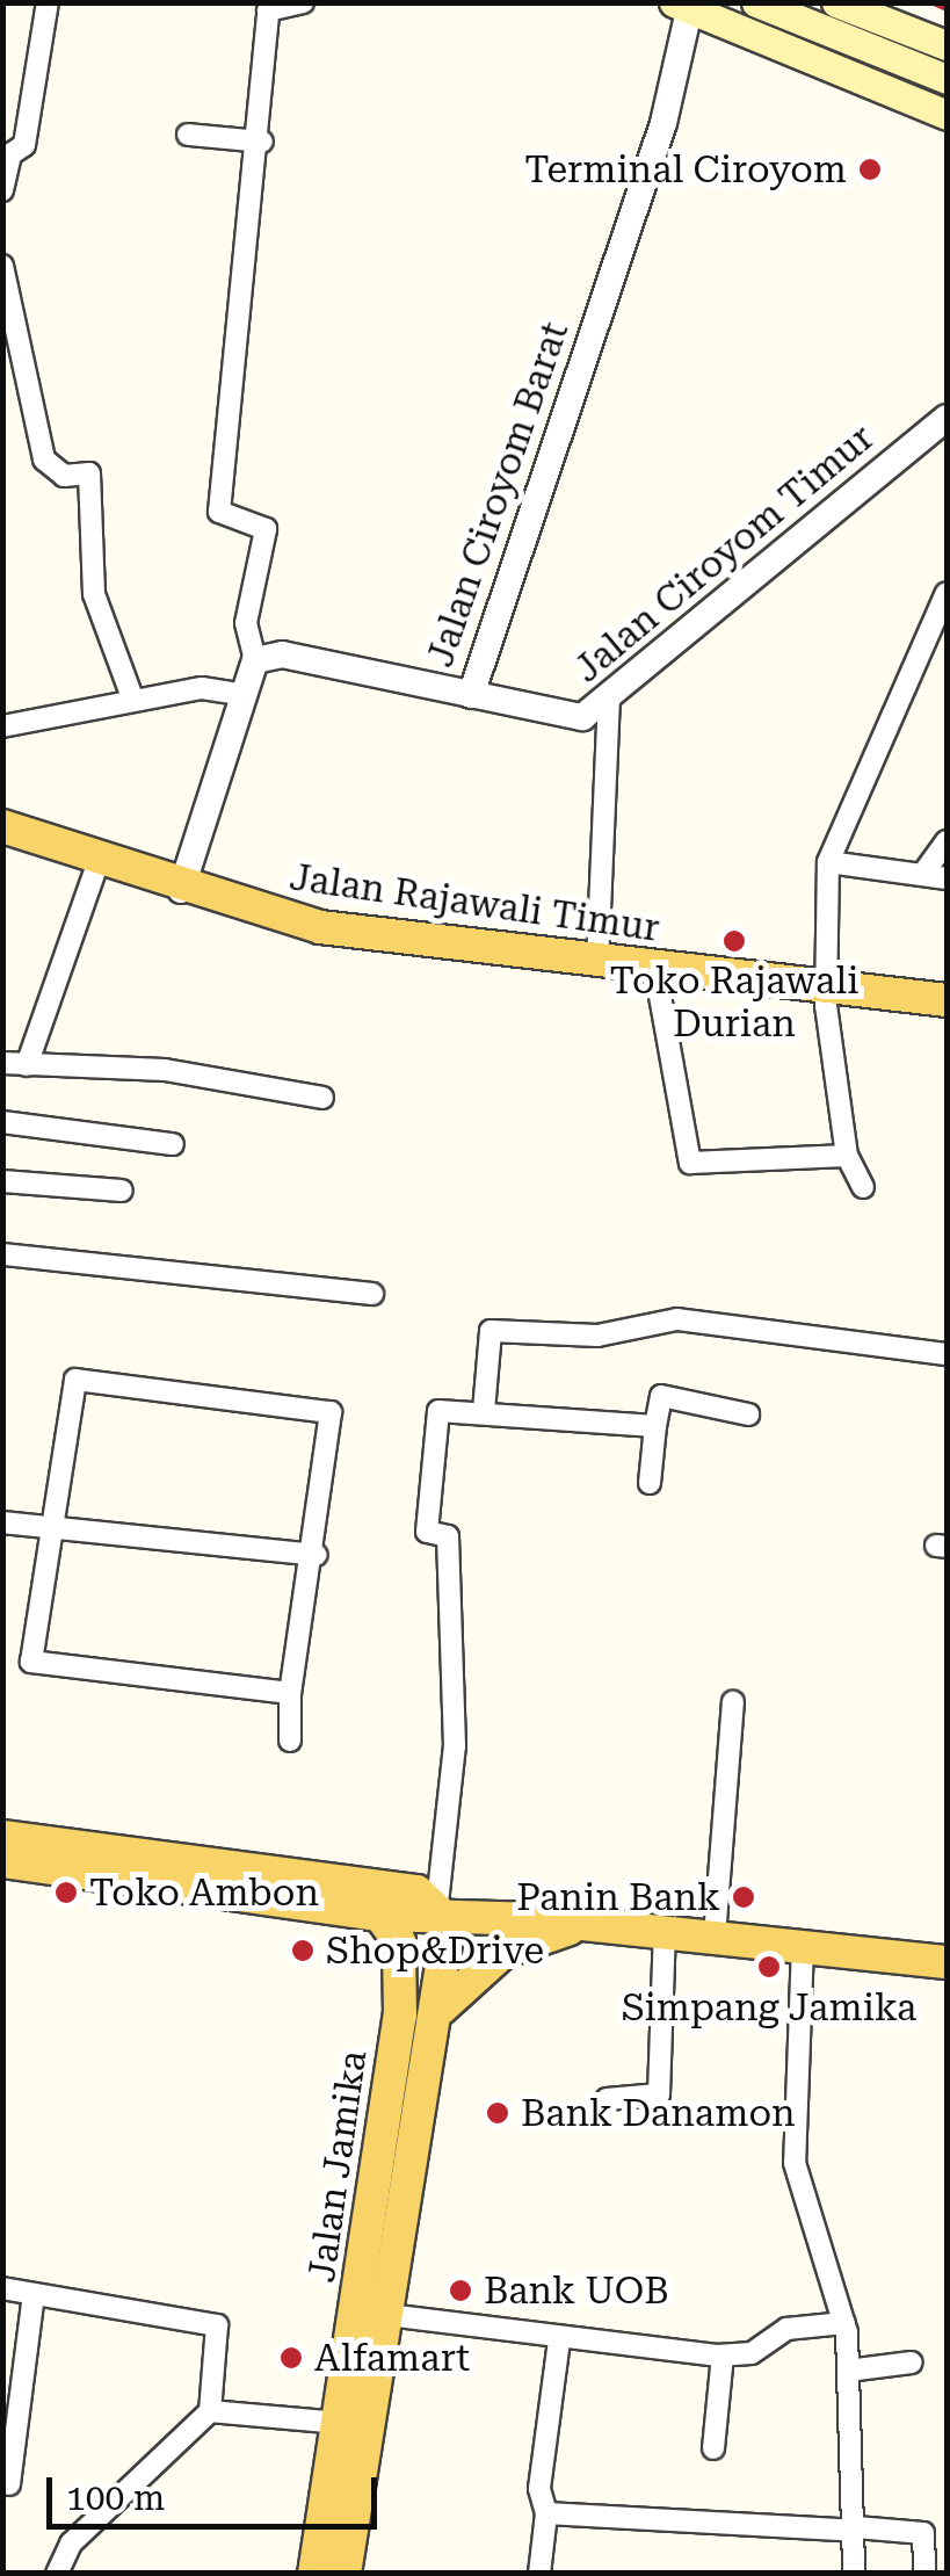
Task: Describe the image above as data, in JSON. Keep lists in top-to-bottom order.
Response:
{
  "streets": {
    "main road": ["Jalan Rajawali Timur", "Jalan Jamika"],
    "street": ["Jalan Ciroyom Barat", "Jalan Ciroyom Timur"]
  },
  "crossings": [
    ["Jalan Ciroyom Barat", "Jalan Ciroyom Timur"]
  ],
  "places": [
    "Terminal Ciroyom",
    "Toko Rajawali Durian",
    "Toko Ambon",
    "Panin Bank",
    "Shop&Drive",
    "Simpang Jamika",
    "Bank Danamon",
    "Bank UOB",
    "Alfamart"
  ],
  "scale_bar": "100 m"
}
